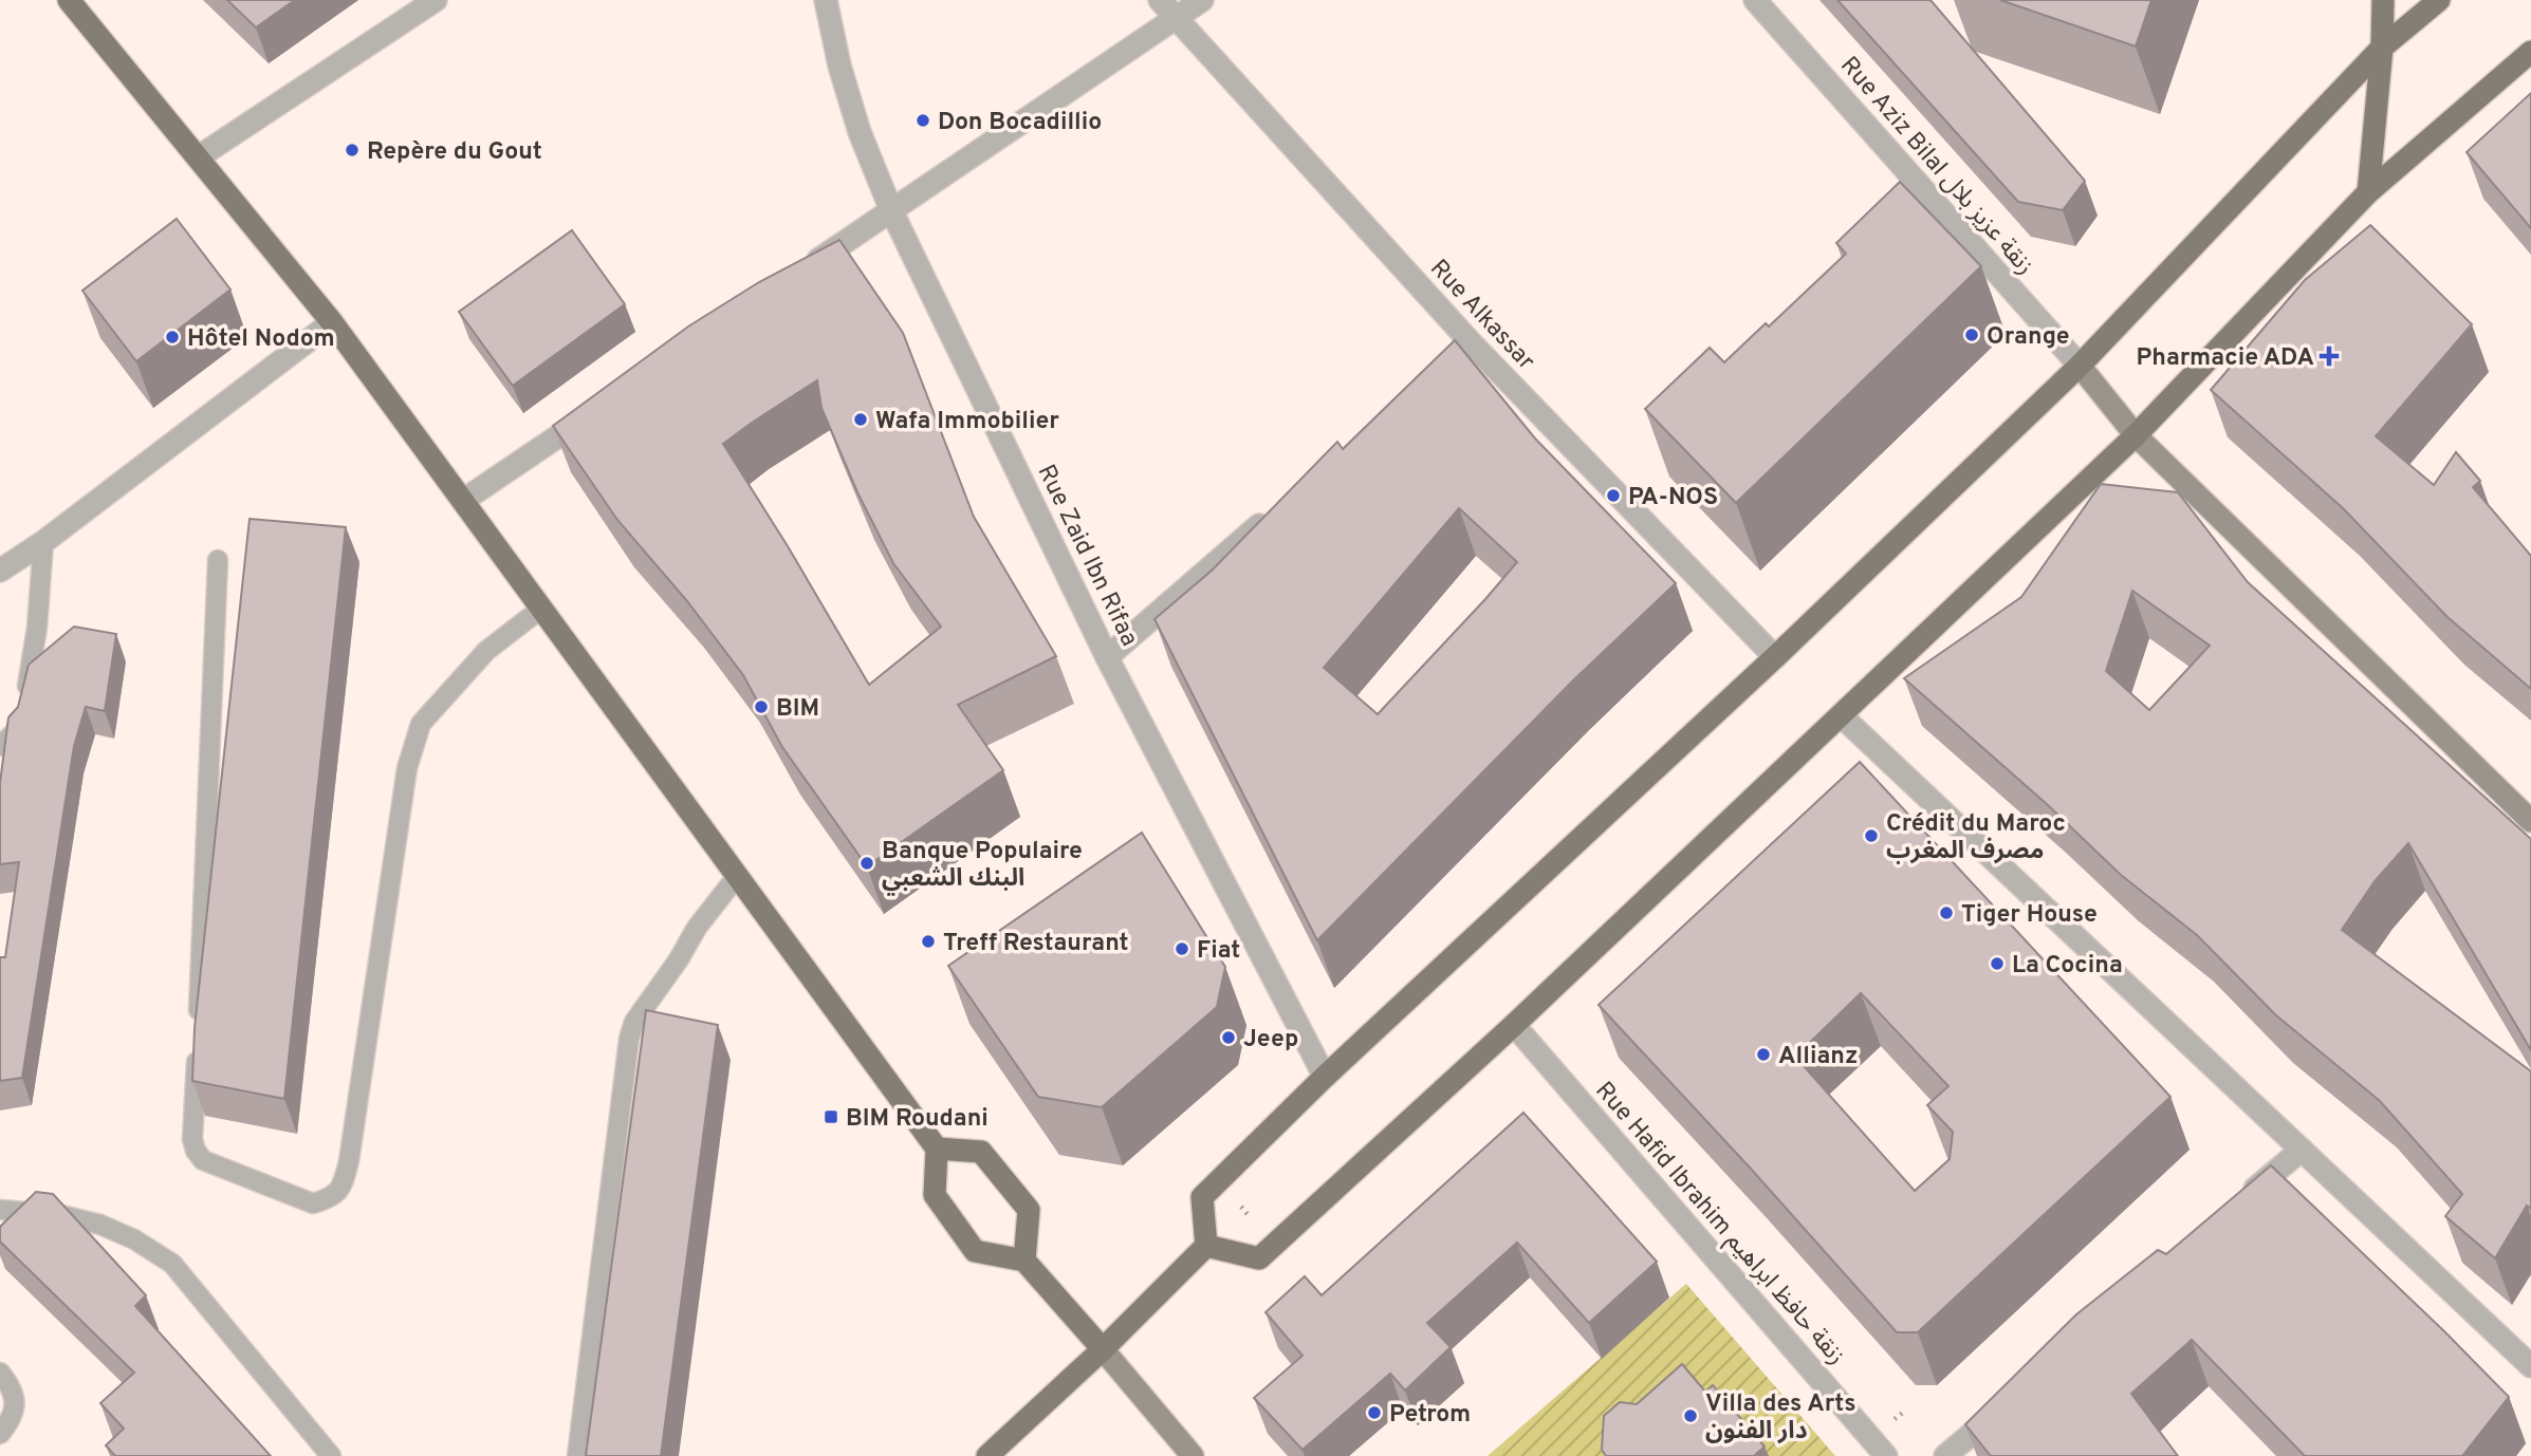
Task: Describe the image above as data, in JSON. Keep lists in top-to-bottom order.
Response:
{
  "streets": {
    "street": [
      "Rue Aziz Bilal زنقة عزيز بلال",
      "Rue Alkassar",
      "Rue Zaid Ibn Rifaa",
      "Rue Hafid Ibrahim زنقة حافظ ابراهيم"
    ]
  },
  "places": {
    "other": [
      "Don Bocadillio",
      "Repère du Gout",
      "Orange",
      "Hôtel Nodom",
      "Wafa Immobilier",
      "PA-NOS",
      "BIM",
      "Crédit du Maroc مصرف المغرب",
      "Banque Populaire البنك الشعبي",
      "Tiger House",
      "Treff Restaurant",
      "Fiat",
      "La Cocina",
      "Jeep",
      "Allianz",
      "Petrom",
      "Villa des Arts دار الفنون"
    ],
    "health": ["Pharmacie ADA"],
    "transit": ["BIM Roudani"]
  }
}
